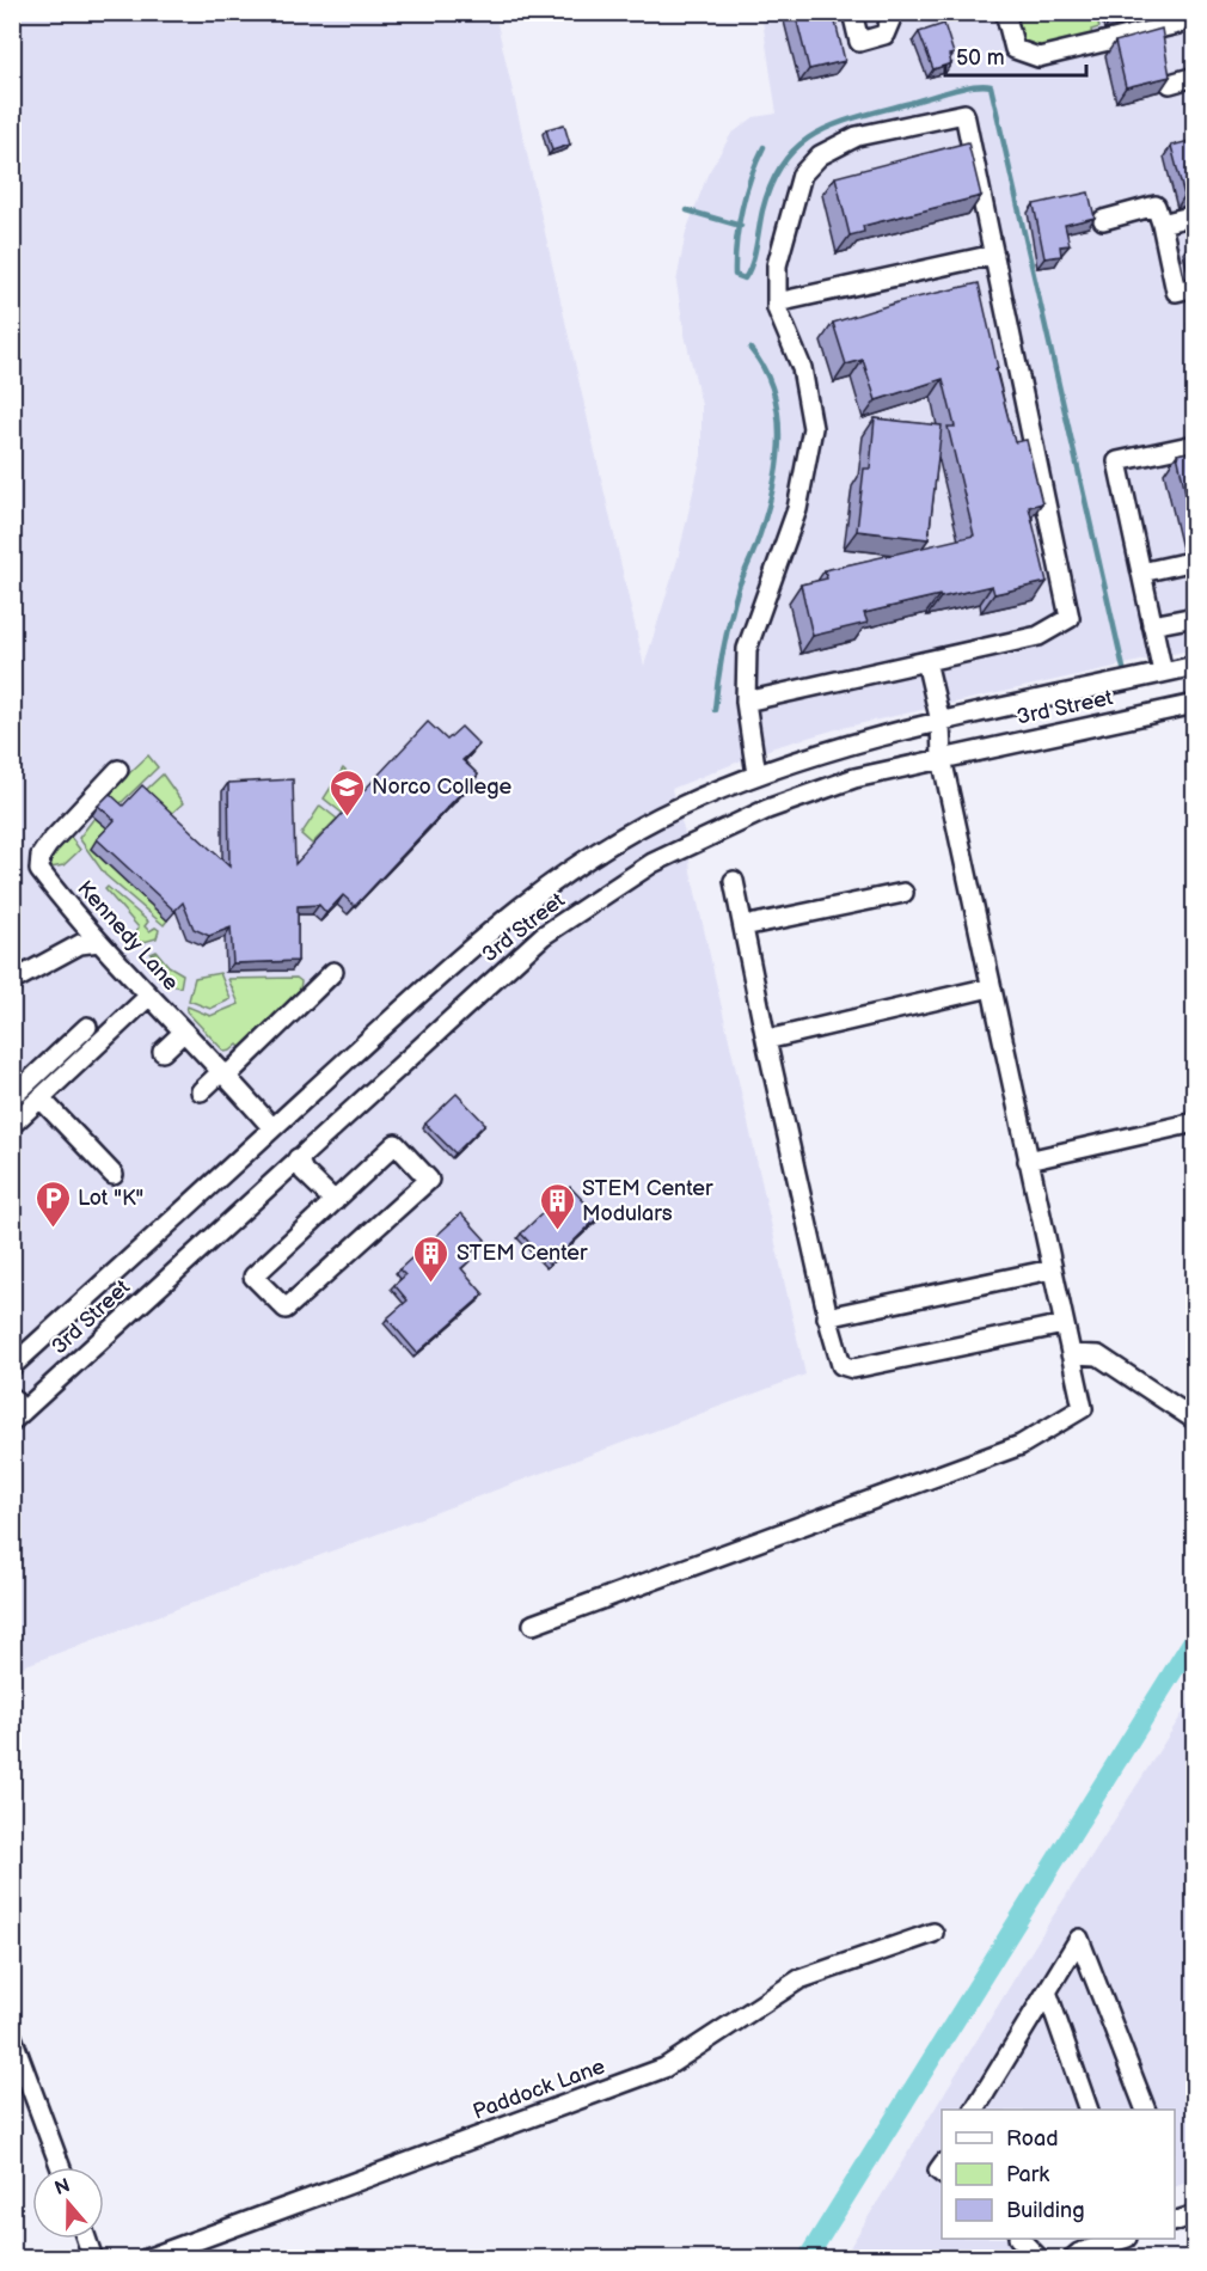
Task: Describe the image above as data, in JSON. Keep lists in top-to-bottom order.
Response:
{
  "streets": {
    "street": ["3rd Street", "Kennedy Lane", "Paddock Lane"]
  },
  "crossings": [
    ["3rd Street", "Kennedy Lane"]
  ],
  "places": {
    "school or university": ["Norco College"],
    "parking": ["Lot \"K\""],
    "building": ["STEM Center Modulars", "STEM Center"]
  },
  "legend": ["Road", "Park", "Building"],
  "scale_bar": "50 m",
  "north": "top"
}
